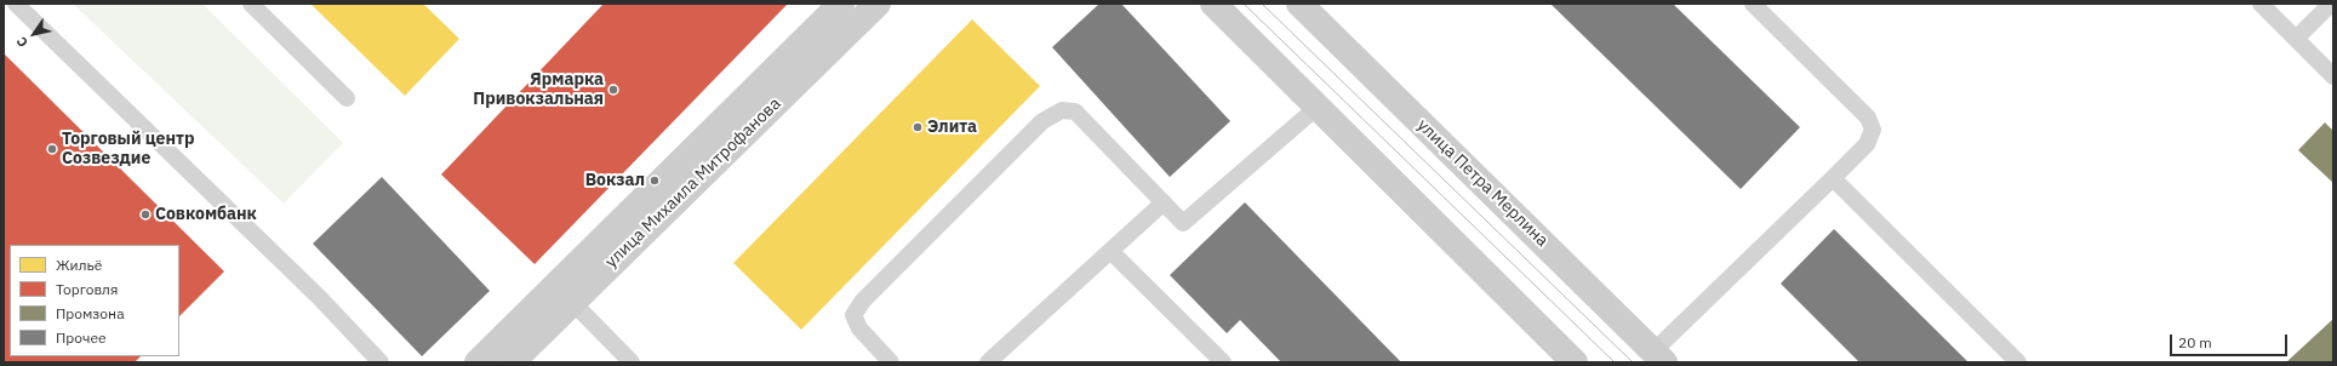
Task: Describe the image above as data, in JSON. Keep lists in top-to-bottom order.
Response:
{
  "streets": {
    "main road": ["улица Михаила Митрофанова", "улица Петра Мерлина"]
  },
  "places": [
    "Ярмарка Привокзальная",
    "Элита",
    "Торговый центр Созвездие",
    "Вокзал",
    "Совкомбанк"
  ],
  "legend": [
    "Жильё",
    "Торговля",
    "Промзона",
    "Прочее"
  ],
  "scale_bar": "20 m",
  "north": "bottom left"
}
